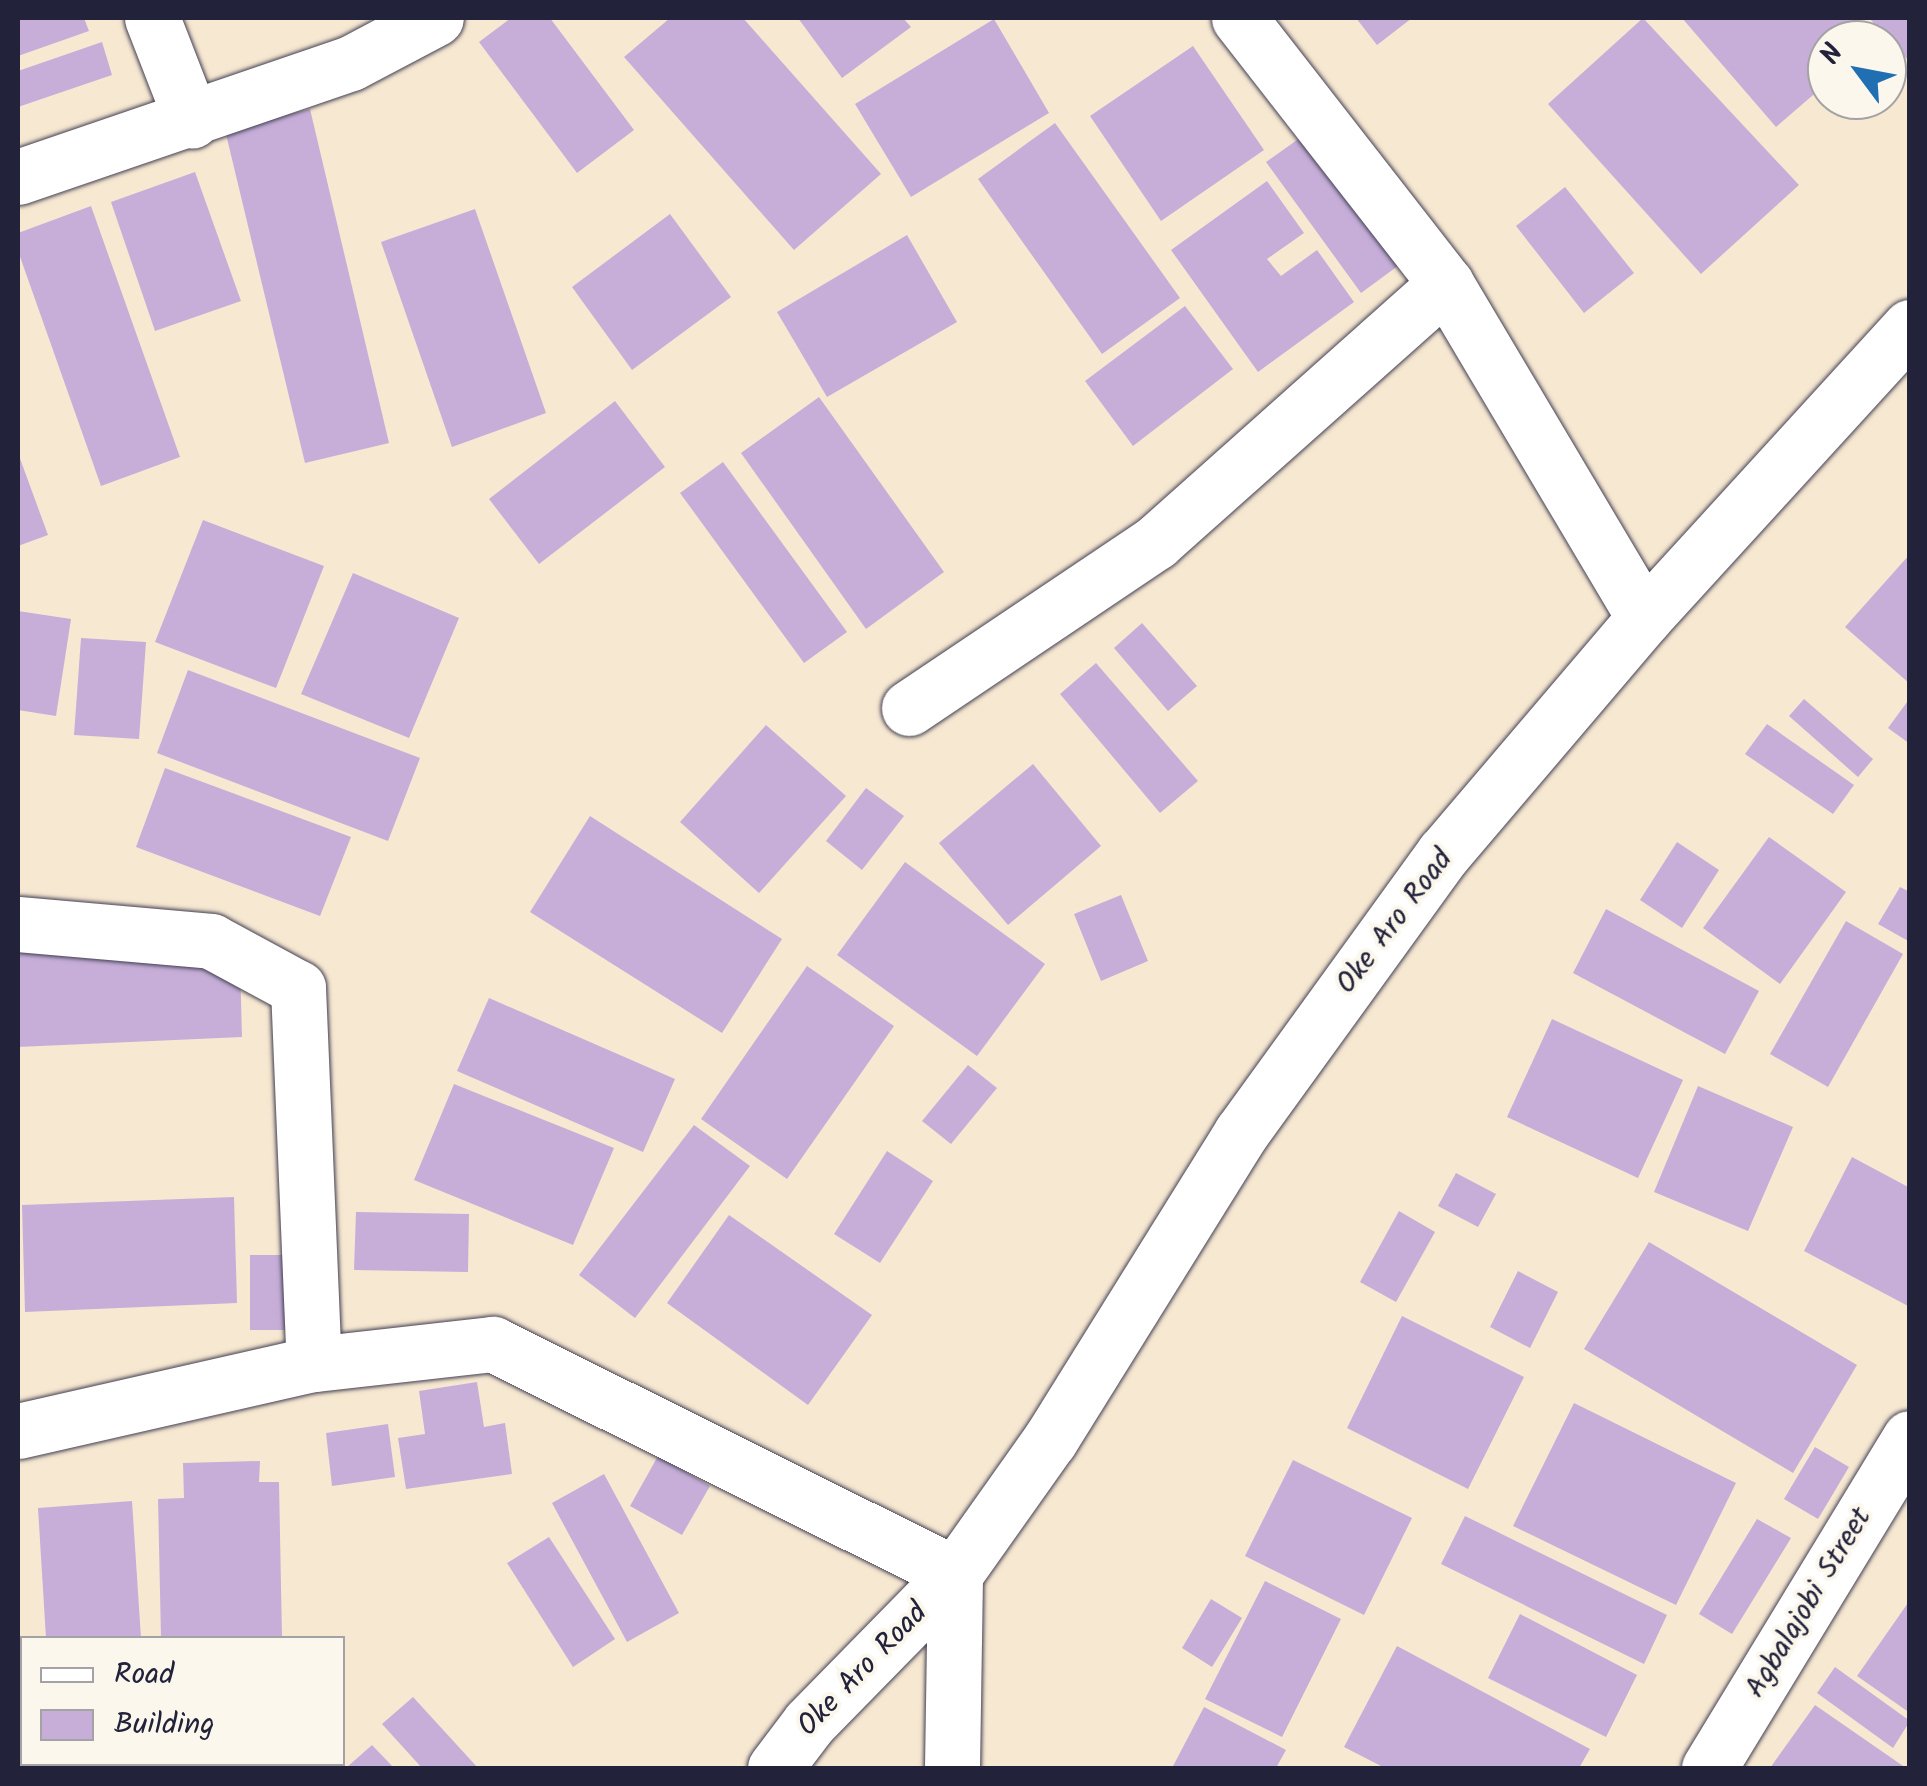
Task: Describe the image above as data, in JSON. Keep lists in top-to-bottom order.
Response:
{
  "streets": {
    "street": ["Oke Aro Road", "Agbalajobi Street"]
  },
  "legend": ["Road", "Building"],
  "north": "top left"
}
